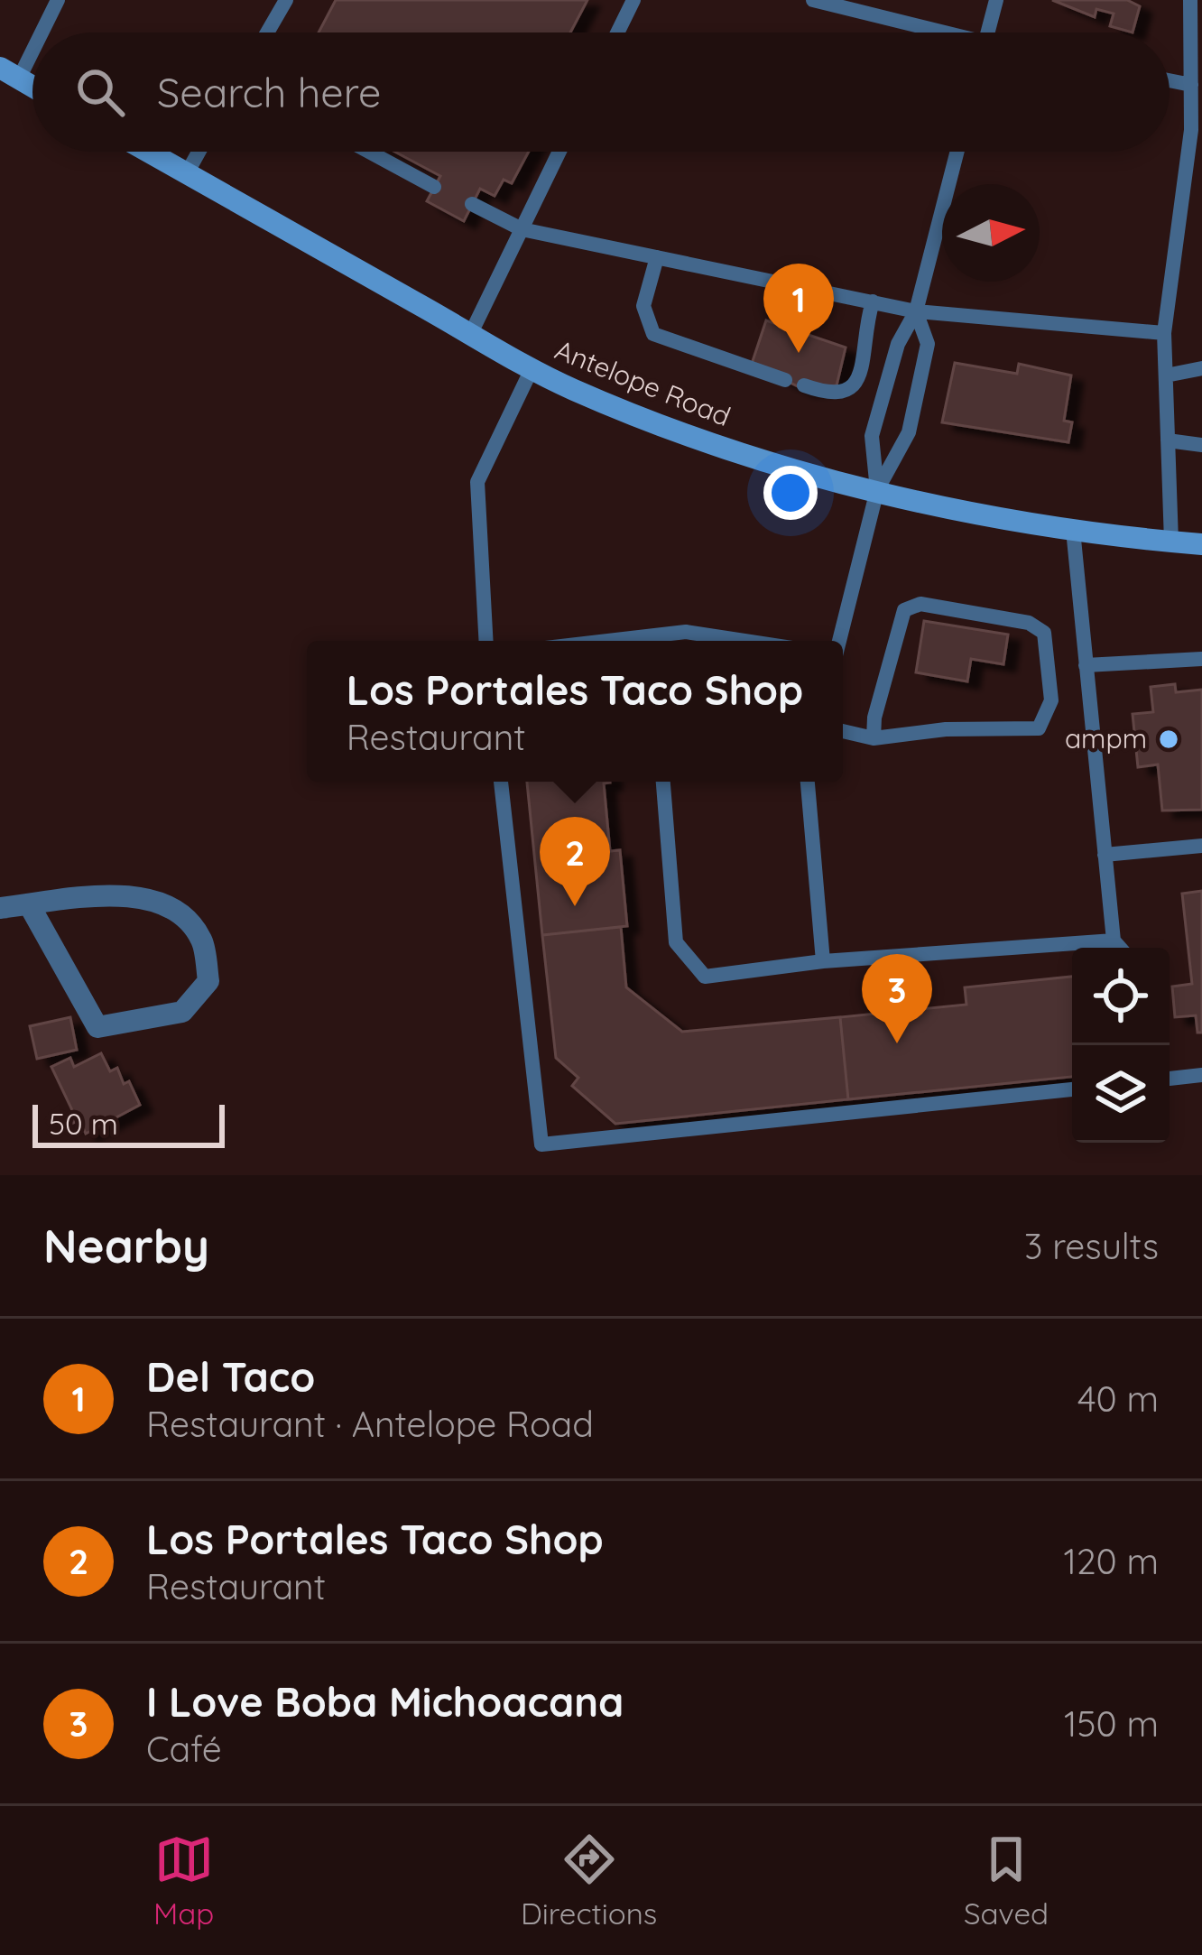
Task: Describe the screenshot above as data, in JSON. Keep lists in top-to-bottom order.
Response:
{
  "streets": {
    "main road": ["Antelope Road"]
  },
  "places": ["ampm"],
  "scale_bar": "50 m",
  "north": "right",
  "page": {
    "search": "Search here",
    "pins": ["1", "2", "3"],
    "popup": ["Los Portales Taco Shop", "Restaurant"],
    "scale": "50 m",
    "heading": ["Nearby", "3 results"],
    "list": [
      {
        "mark": "1",
        "name": "Del Taco",
        "note": "Restaurant · Antelope Road",
        "value": "40 m"
      },
      {
        "mark": "2",
        "name": "Los Portales Taco Shop",
        "note": "Restaurant",
        "value": "120 m"
      },
      {
        "mark": "3",
        "name": "I Love Boba Michoacana",
        "note": "Café",
        "value": "150 m"
      }
    ],
    "nav": ["Map", "Directions", "Saved"]
  }
}
